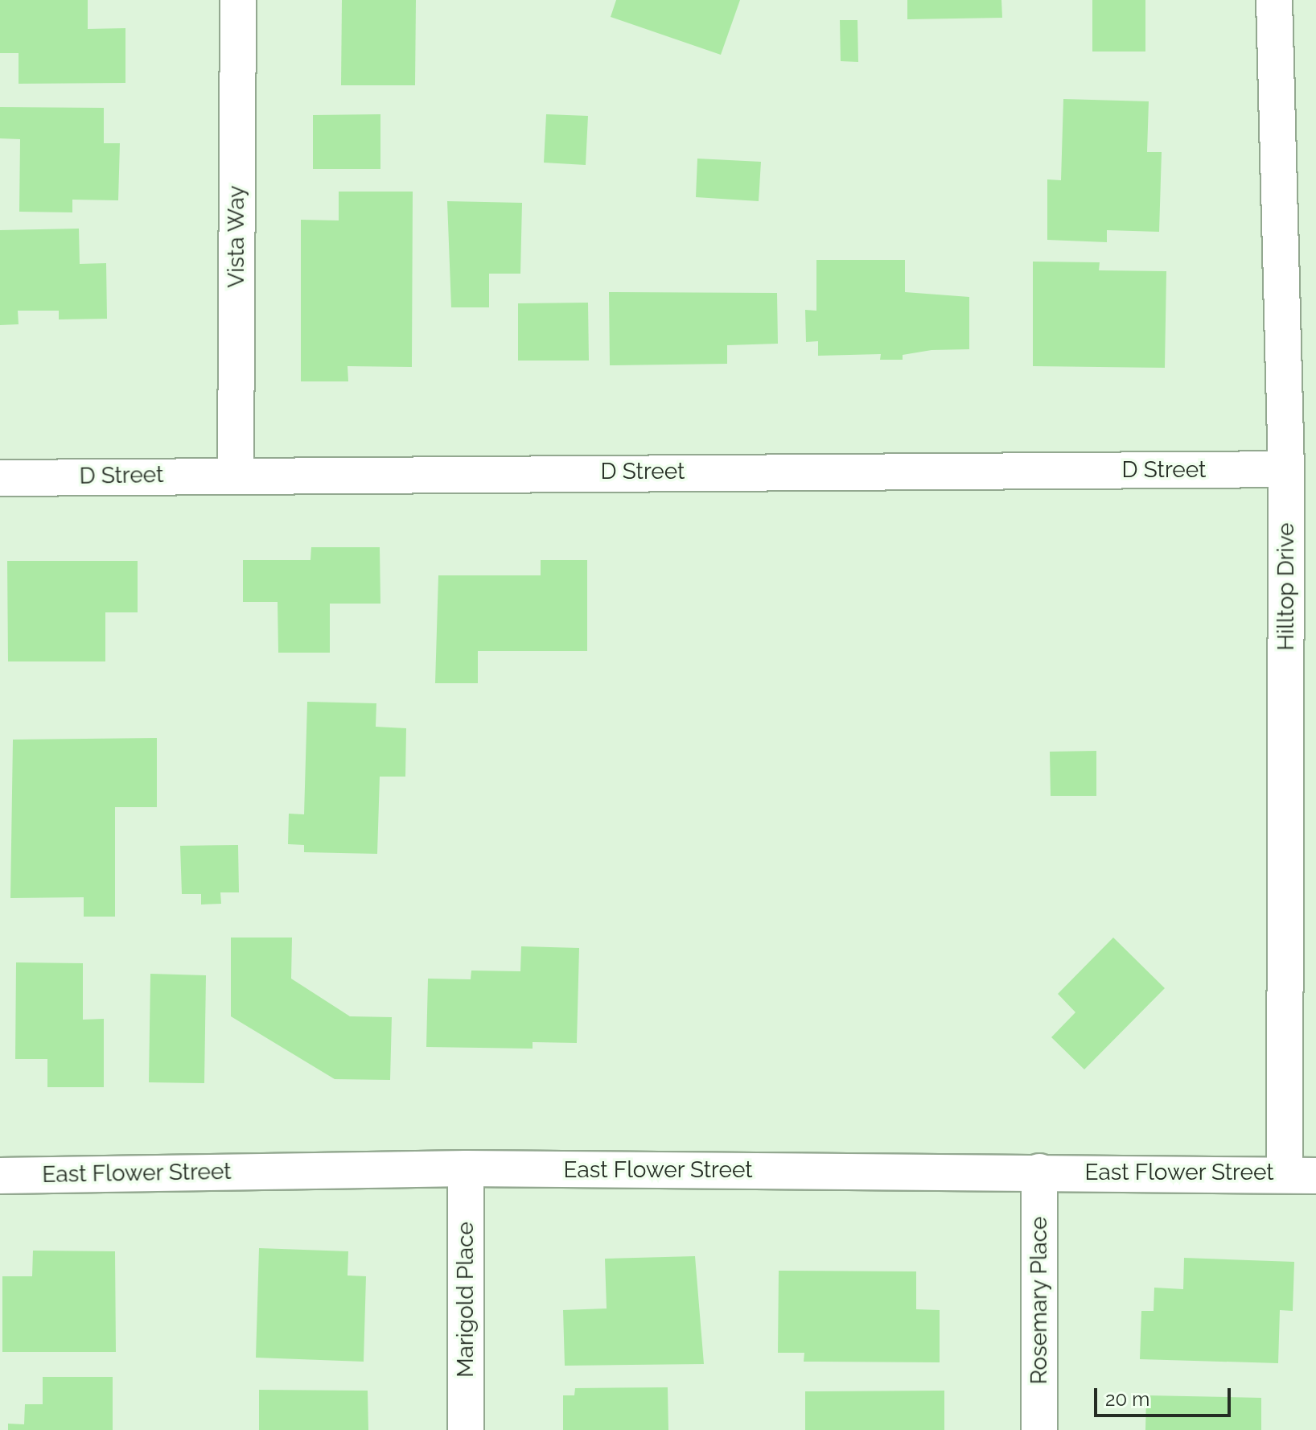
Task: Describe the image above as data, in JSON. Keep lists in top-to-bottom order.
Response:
{
  "streets": {
    "street": [
      "Vista Way",
      "D Street",
      "Hilltop Drive",
      "East Flower Street",
      "Marigold Place",
      "Rosemary Place"
    ]
  },
  "crossings": [
    ["Vista Way", "D Street"],
    ["D Street", "Hilltop Drive"],
    ["Hilltop Drive", "East Flower Street"],
    ["East Flower Street", "Marigold Place"],
    ["East Flower Street", "Rosemary Place"]
  ],
  "scale_bar": "20 m"
}
